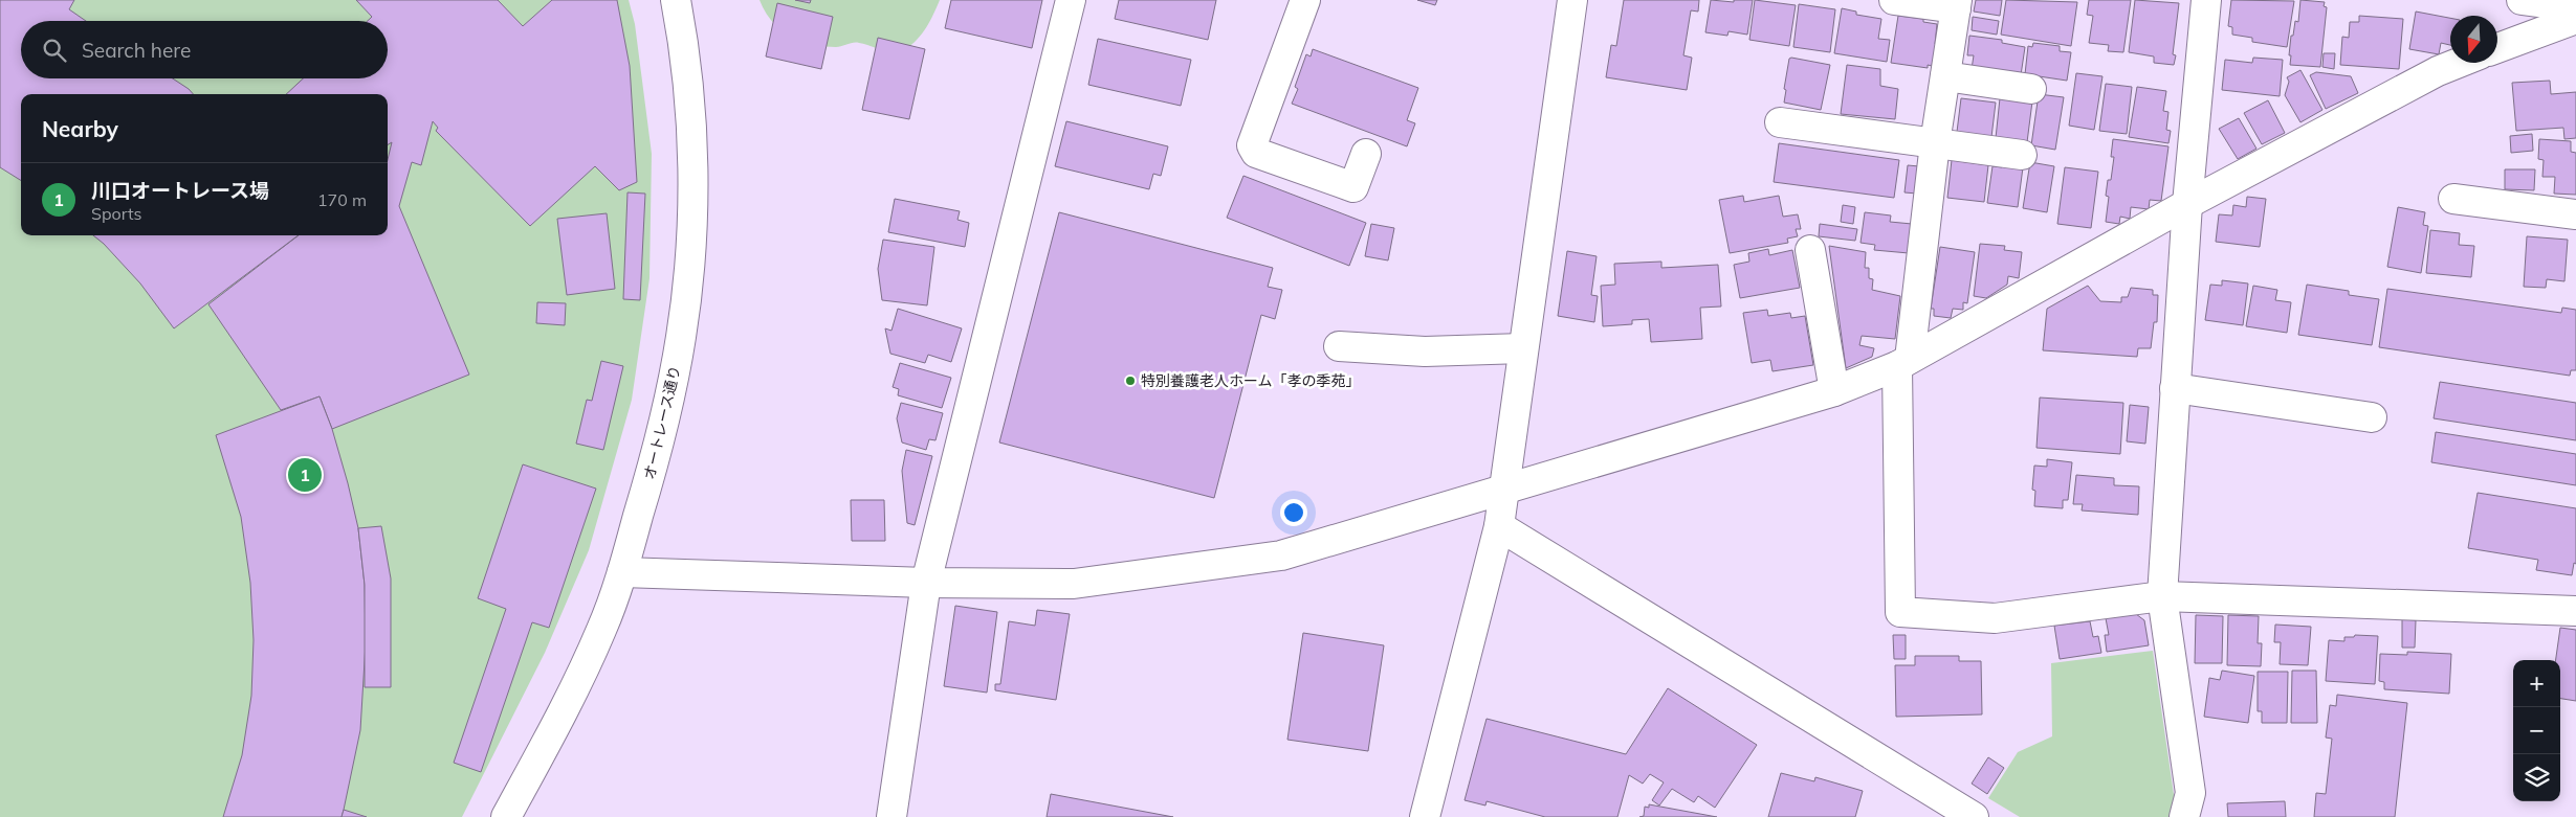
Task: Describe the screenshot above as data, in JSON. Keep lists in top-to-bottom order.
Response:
{
  "streets": {
    "street": ["オートレース通り"]
  },
  "places": ["特別養護老人ホーム「孝の季苑」"],
  "north": "bottom",
  "page": {
    "search": "Search here",
    "heading": "Nearby",
    "list": [
      {
        "mark": "1",
        "name": "川口オートレース場",
        "note": "Sports",
        "value": "170 m"
      }
    ],
    "pins": "1",
    "map_buttons": ["+", "−"]
  }
}
